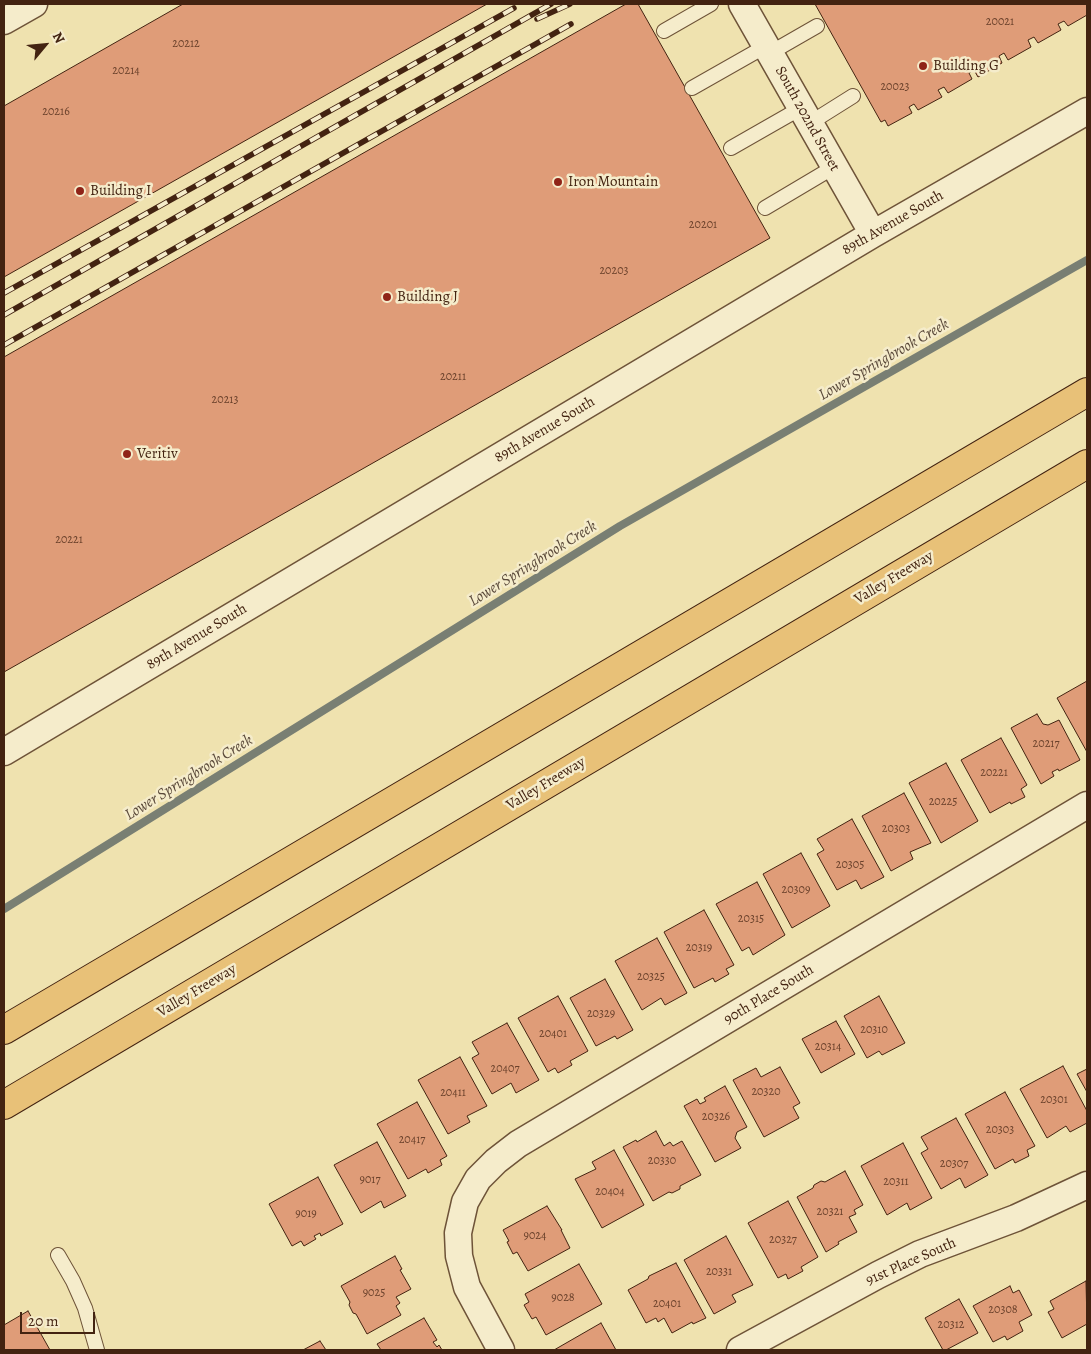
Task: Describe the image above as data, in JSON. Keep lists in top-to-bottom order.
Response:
{
  "streets": {
    "highway": ["Valley Freeway"],
    "street": [
      "South 202nd Street",
      "89th Avenue South",
      "90th Place South",
      "91st Place South"
    ]
  },
  "crossings": [
    ["South 202nd Street", "89th Avenue South"]
  ],
  "water": ["Lower Springbrook Creek"],
  "places": [
    "Building G",
    "Iron Mountain",
    "Building I",
    "Building J",
    "Veritiv"
  ],
  "house_numbers": [
    "20021",
    "20212",
    "20214",
    "20023",
    "20216",
    "20201",
    "20203",
    "20211",
    "20213",
    "20221",
    "20217",
    "20221",
    "20225",
    "20303",
    "20305",
    "20309",
    "20315",
    "20319",
    "20325",
    "20329",
    "20310",
    "20401",
    "20314",
    "20407",
    "20320",
    "20411",
    "20301",
    "20326",
    "20303",
    "20417",
    "20330",
    "20307",
    "9017",
    "20311",
    "20404",
    "20321",
    "9019",
    "9024",
    "20327",
    "20331",
    "9025",
    "9028",
    "20401",
    "20308",
    "20312"
  ],
  "scale_bar": "20 m",
  "north": "top right"
}
